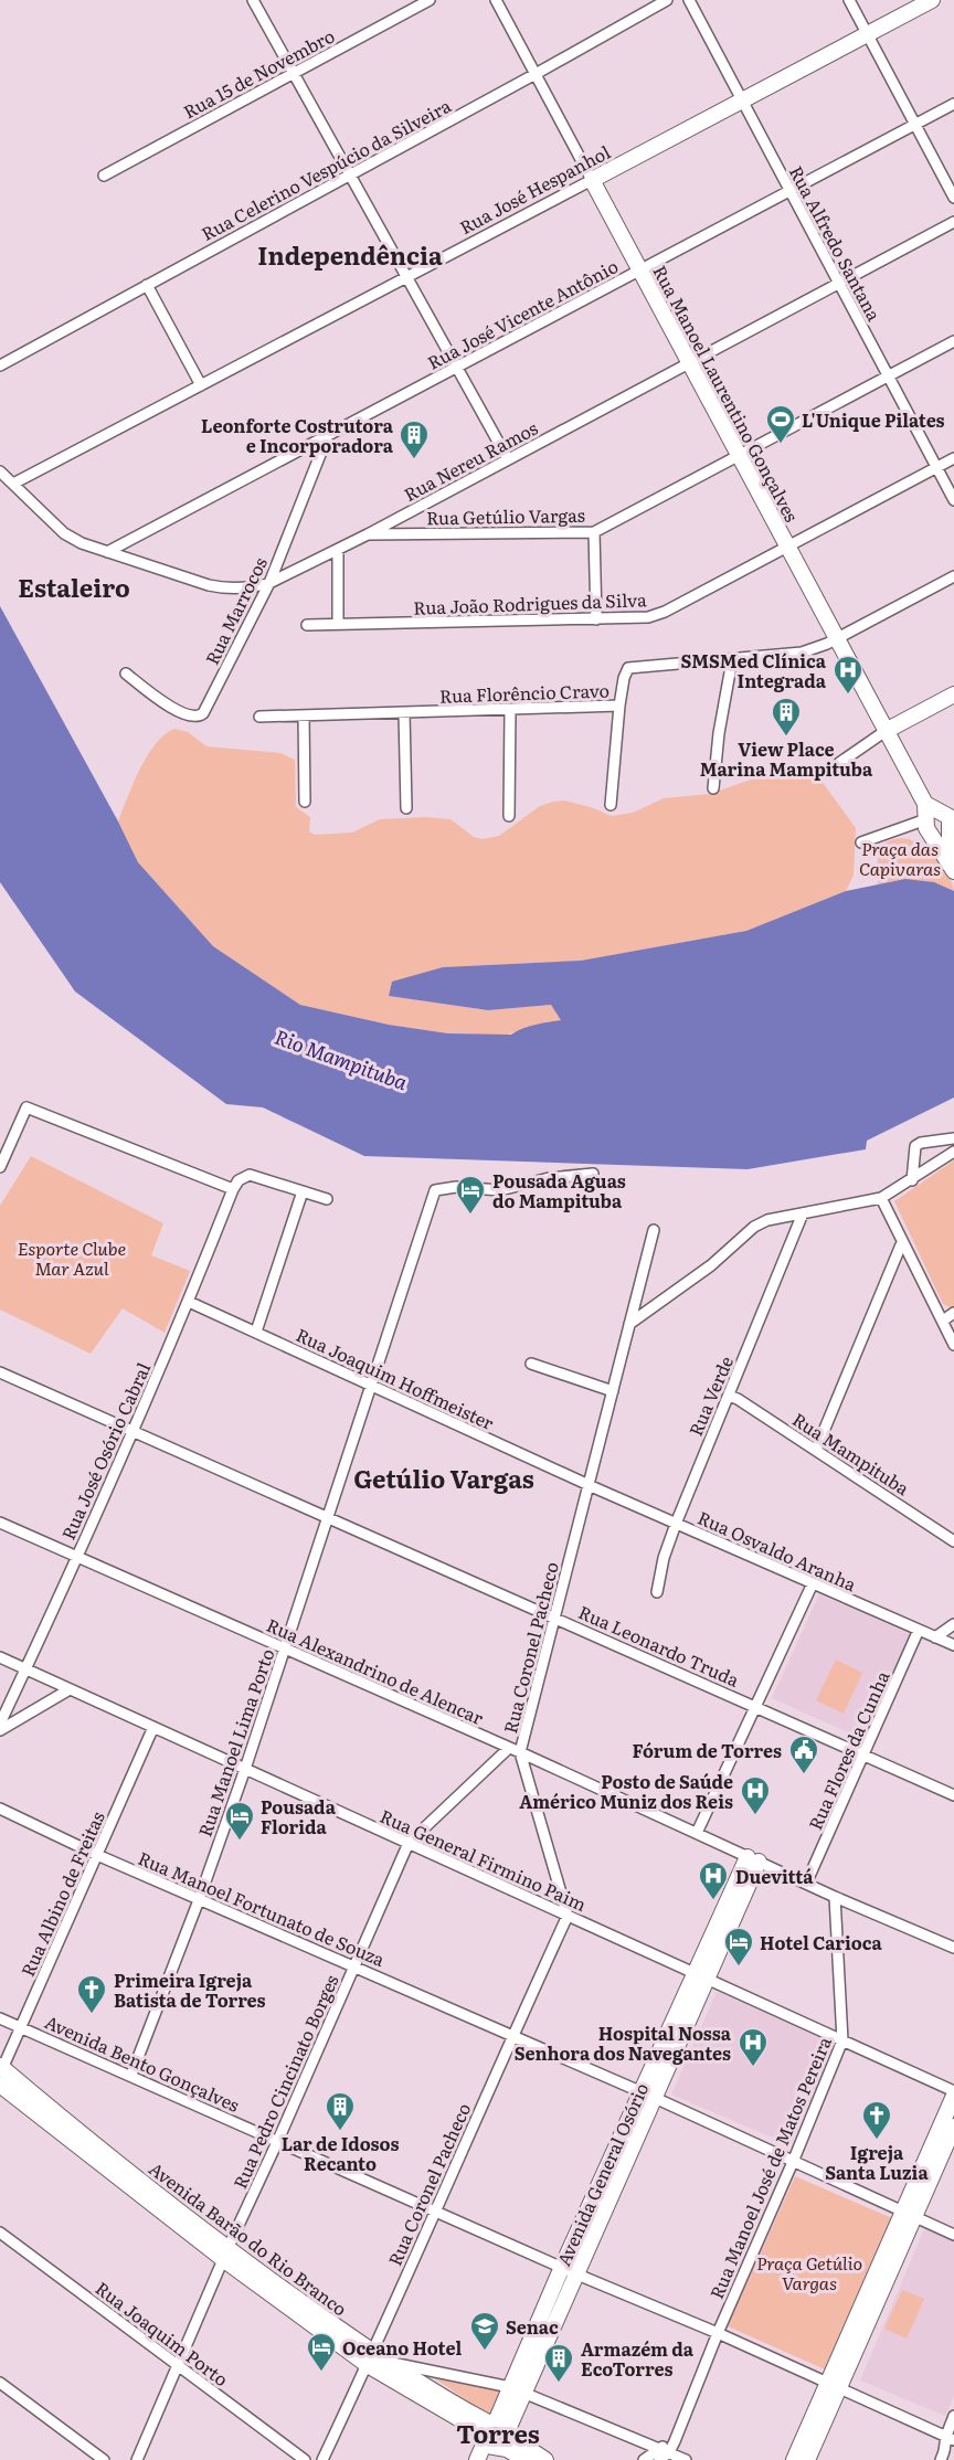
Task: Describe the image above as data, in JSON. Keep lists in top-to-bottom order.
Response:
{
  "streets": {
    "main road": [
      "Rua José Hespanhol",
      "Rua Manoel Laurentino Gonçalves",
      "Avenida General Osório",
      "Avenida Barão do Rio Branco"
    ],
    "street": [
      "Rua 15 de Novembro",
      "Rua Celerino Vespúcio da Silveira",
      "Rua Alfredo Santana",
      "Rua José Vicente Antônio",
      "Rua Nereu Ramos",
      "Rua Getúlio Vargas",
      "Rua João Rodrigues da Silva",
      "Rua Marrocos",
      "Rua Florêncio Cravo",
      "Rua Joaquim Hoffmeister",
      "Rua Verde",
      "Rua José Osório Cabral",
      "Rua Mampituba",
      "Rua Osvaldo Aranha",
      "Rua Leonardo Truda",
      "Rua Coronel Pacheco",
      "Rua Alexandrino de Alencar",
      "Rua Manoel Lima Porto",
      "Rua Flores da Cunha",
      "Rua General Firmino Paim",
      "Rua Albino de Freitas",
      "Rua Manoel Fortunato de Souza",
      "Avenida Bento Gonçalves",
      "Rua Pedro Cincinato Borges",
      "Rua Manoel José de Matos Pereira",
      "Rua Joaquim Porto"
    ]
  },
  "crossings": [
    ["Rua Celerino Vespúcio da Silveira", "Rua Manoel Laurentino Gonçalves"],
    ["Rua José Hespanhol", "Rua Alfredo Santana"],
    ["Rua José Hespanhol", "Rua Manoel Laurentino Gonçalves"],
    ["Rua José Hespanhol", "Rua Nereu Ramos"],
    ["Rua Alfredo Santana", "Rua José Vicente Antônio"],
    ["Rua Alfredo Santana", "Rua Nereu Ramos"],
    ["Rua Alfredo Santana", "Rua Getúlio Vargas"],
    ["Rua Alfredo Santana", "Rua João Rodrigues da Silva"],
    ["Rua José Vicente Antônio", "Rua Manoel Laurentino Gonçalves"],
    ["Rua José Vicente Antônio", "Rua Nereu Ramos"],
    ["Rua José Vicente Antônio", "Rua Marrocos"],
    ["Rua Manoel Laurentino Gonçalves", "Rua Nereu Ramos"],
    ["Rua Manoel Laurentino Gonçalves", "Rua Getúlio Vargas"],
    ["Rua Manoel Laurentino Gonçalves", "Rua João Rodrigues da Silva"],
    ["Rua Manoel Laurentino Gonçalves", "Rua Florêncio Cravo"],
    ["Rua Nereu Ramos", "Rua Getúlio Vargas"],
    ["Rua Nereu Ramos", "Rua Marrocos"],
    ["Rua Joaquim Hoffmeister", "Rua José Osório Cabral"],
    ["Rua Joaquim Hoffmeister", "Rua Osvaldo Aranha"],
    ["Rua Joaquim Hoffmeister", "Rua Coronel Pacheco"],
    ["Rua Joaquim Hoffmeister", "Rua Manoel Lima Porto"],
    ["Rua Verde", "Rua Mampituba"],
    ["Rua Verde", "Rua Osvaldo Aranha"],
    ["Rua José Osório Cabral", "Rua Leonardo Truda"],
    ["Rua José Osório Cabral", "Rua Alexandrino de Alencar"],
    ["Rua José Osório Cabral", "Rua General Firmino Paim"],
    ["Rua Osvaldo Aranha", "Rua Coronel Pacheco"],
    ["Rua Osvaldo Aranha", "Rua Flores da Cunha"],
    ["Rua Leonardo Truda", "Rua Coronel Pacheco"],
    ["Rua Leonardo Truda", "Rua Manoel Lima Porto"],
    ["Rua Leonardo Truda", "Rua Flores da Cunha"],
    ["Rua Coronel Pacheco", "Rua Alexandrino de Alencar"],
    ["Rua Coronel Pacheco", "Rua General Firmino Paim"],
    ["Rua Coronel Pacheco", "Rua Manoel Fortunato de Souza"],
    ["Rua Coronel Pacheco", "Avenida Bento Gonçalves"],
    ["Rua Coronel Pacheco", "Avenida Barão do Rio Branco"],
    ["Rua Alexandrino de Alencar", "Rua Manoel Lima Porto"],
    ["Rua Alexandrino de Alencar", "Rua Flores da Cunha"],
    ["Rua Alexandrino de Alencar", "Rua Pedro Cincinato Borges"],
    ["Rua Alexandrino de Alencar", "Rua Manoel José de Matos Pereira"],
    ["Rua Alexandrino de Alencar", "Avenida General Osório"],
    ["Rua Manoel Lima Porto", "Rua General Firmino Paim"],
    ["Rua Manoel Lima Porto", "Rua Manoel Fortunato de Souza"],
    ["Rua Manoel Lima Porto", "Avenida Bento Gonçalves"],
    ["Rua General Firmino Paim", "Rua Albino de Freitas"],
    ["Rua General Firmino Paim", "Rua Pedro Cincinato Borges"],
    ["Rua General Firmino Paim", "Rua Manoel José de Matos Pereira"],
    ["Rua General Firmino Paim", "Avenida General Osório"],
    ["Rua Albino de Freitas", "Rua Manoel Fortunato de Souza"],
    ["Rua Albino de Freitas", "Avenida Bento Gonçalves"],
    ["Rua Albino de Freitas", "Avenida Barão do Rio Branco"],
    ["Rua Manoel Fortunato de Souza", "Rua Pedro Cincinato Borges"],
    ["Rua Manoel Fortunato de Souza", "Rua Manoel José de Matos Pereira"],
    ["Rua Manoel Fortunato de Souza", "Avenida General Osório"],
    ["Avenida Bento Gonçalves", "Rua Pedro Cincinato Borges"],
    ["Avenida Bento Gonçalves", "Rua Manoel José de Matos Pereira"],
    ["Avenida Bento Gonçalves", "Avenida General Osório"],
    ["Rua Pedro Cincinato Borges", "Avenida Barão do Rio Branco"],
    ["Rua Pedro Cincinato Borges", "Rua Joaquim Porto"],
    ["Avenida General Osório", "Avenida Barão do Rio Branco"]
  ],
  "districts": [
    "Independência",
    "Estaleiro",
    "Getúlio Vargas",
    "Torres"
  ],
  "water": ["Rio Mampituba"],
  "parks": ["Praça das Capivaras", "Esporte Clube Mar Azul", "Praça Getúlio Vargas"],
  "places": {
    "sports": ["L'Unique Pilates"],
    "building": [
      "Leonforte Costrutora e Incorporadora",
      "View Place Marina Mampituba",
      "Lar de Idosos Recanto",
      "Armazém da EcoTorres"
    ],
    "hospital": [
      "SMSMed Clínica Integrada",
      "Posto de Saúde Américo Muniz dos Reis",
      "Duevittá",
      "Hospital Nossa Senhora dos Navegantes"
    ],
    "hotel": [
      "Pousada Aguas do Mampituba",
      "Pousada Florida",
      "Hotel Carioca",
      "Oceano Hotel"
    ],
    "public building": ["Fórum de Torres"],
    "church": ["Primeira Igreja Batista de Torres", "Igreja Santa Luzia"],
    "school or university": ["Senac"]
  }
}
